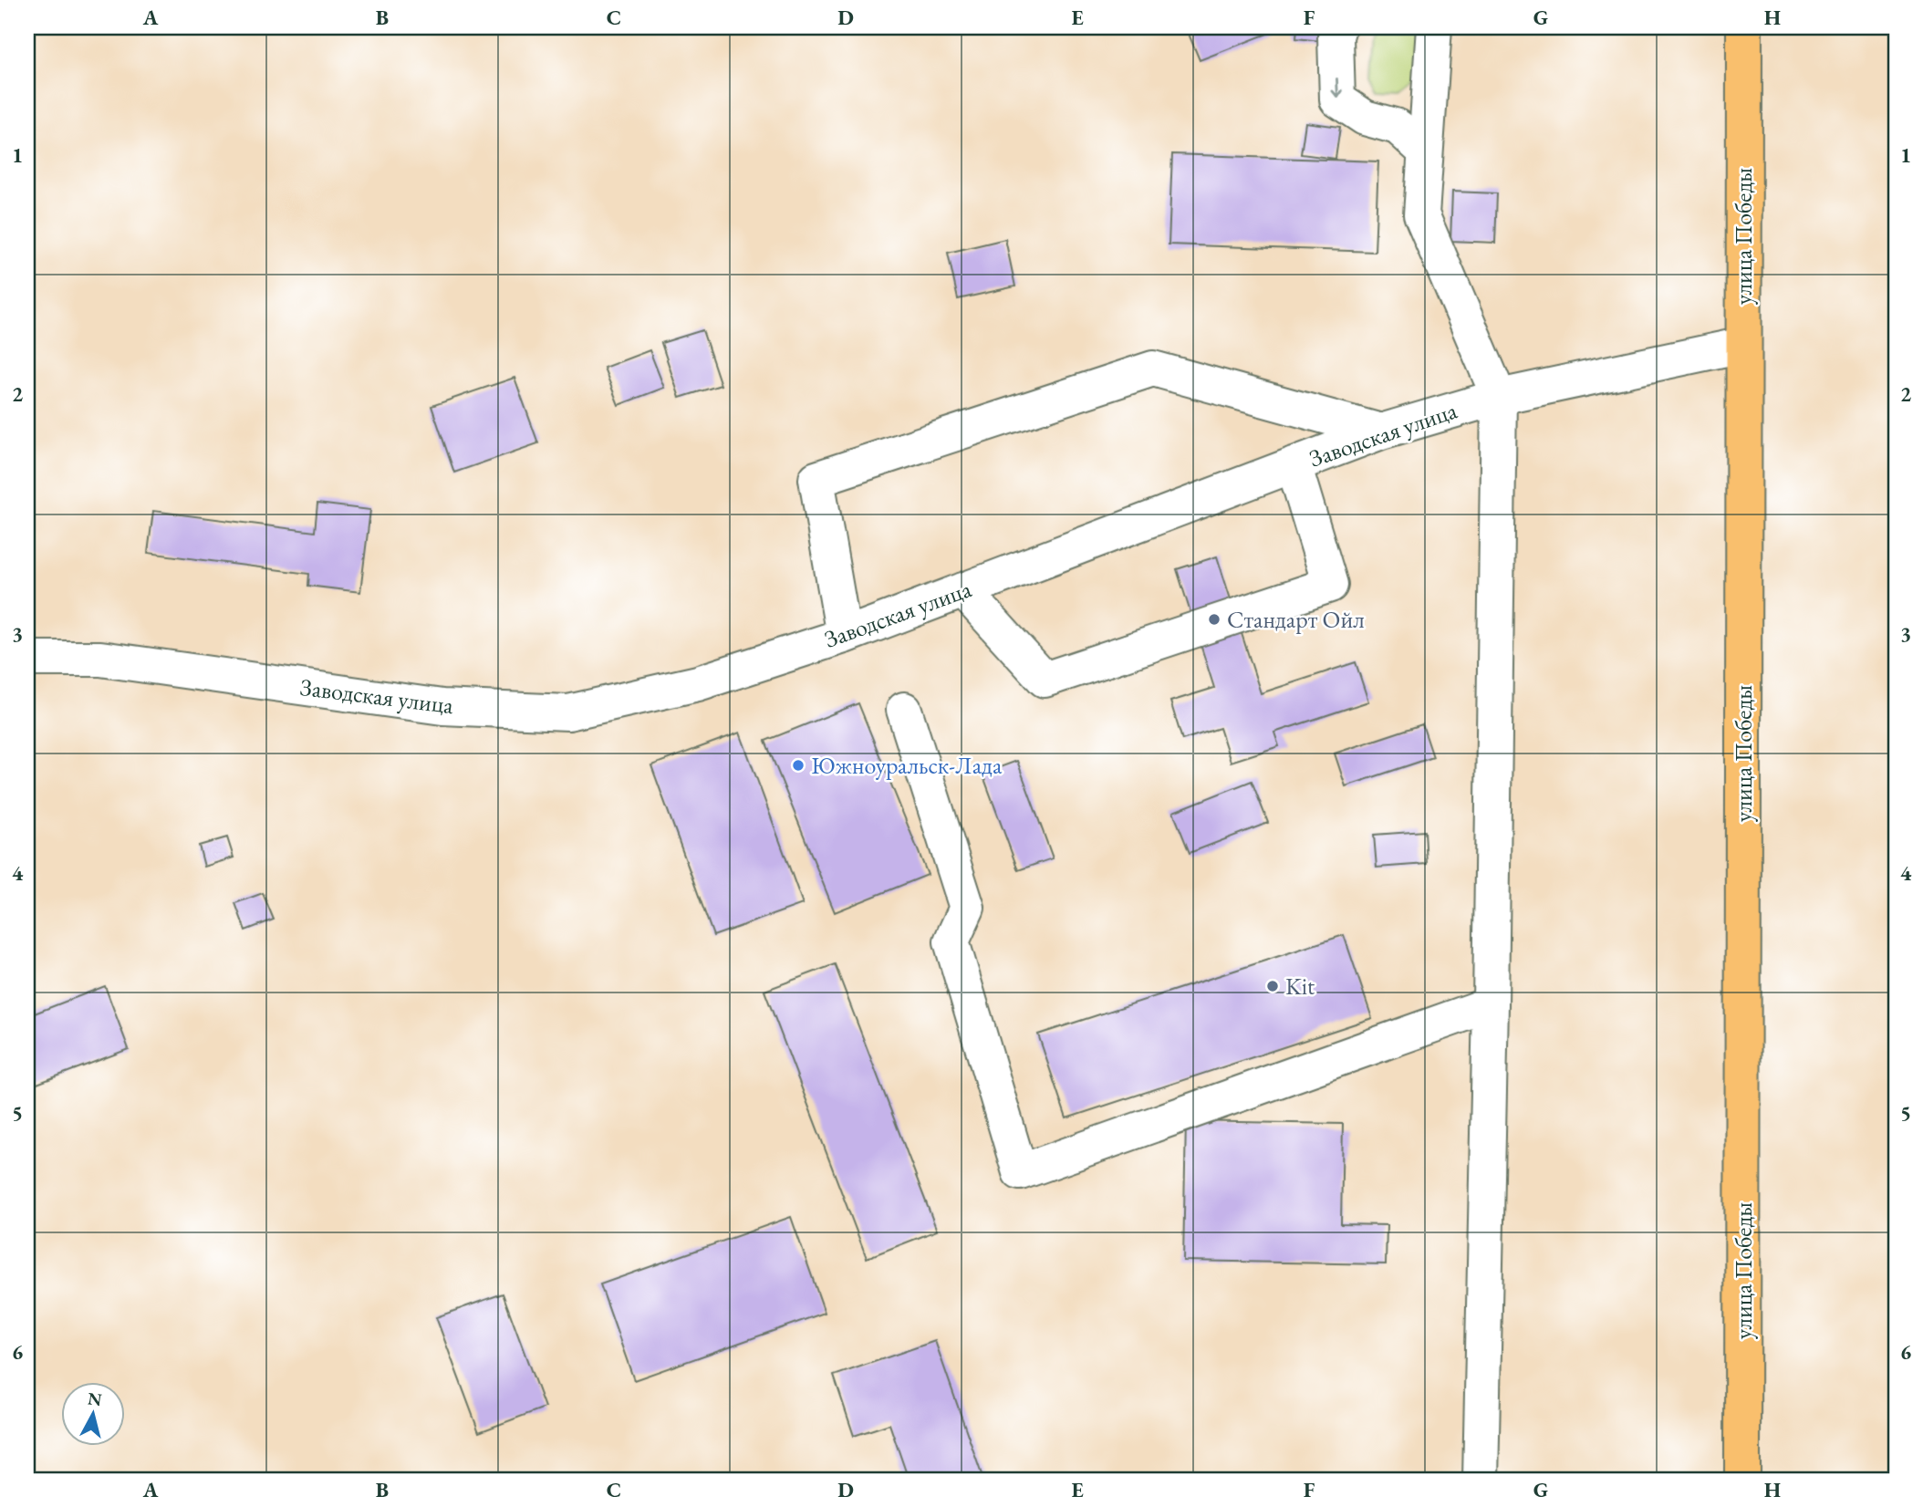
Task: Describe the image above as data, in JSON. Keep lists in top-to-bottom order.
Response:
{
  "streets": {
    "highway": ["улица Победы"],
    "street": ["Заводская улица"]
  },
  "crossings": [
    ["улица Победы", "Заводская улица"]
  ],
  "places": ["Стандарт Ойл", "Южноуральск-Лада", "Kit"],
  "north": "top",
  "grid": {
    "columns": [
      "A",
      "B",
      "C",
      "D",
      "E",
      "F",
      "G",
      "H"
    ],
    "rows": [
      "1",
      "2",
      "3",
      "4",
      "5",
      "6"
    ]
  }
}
